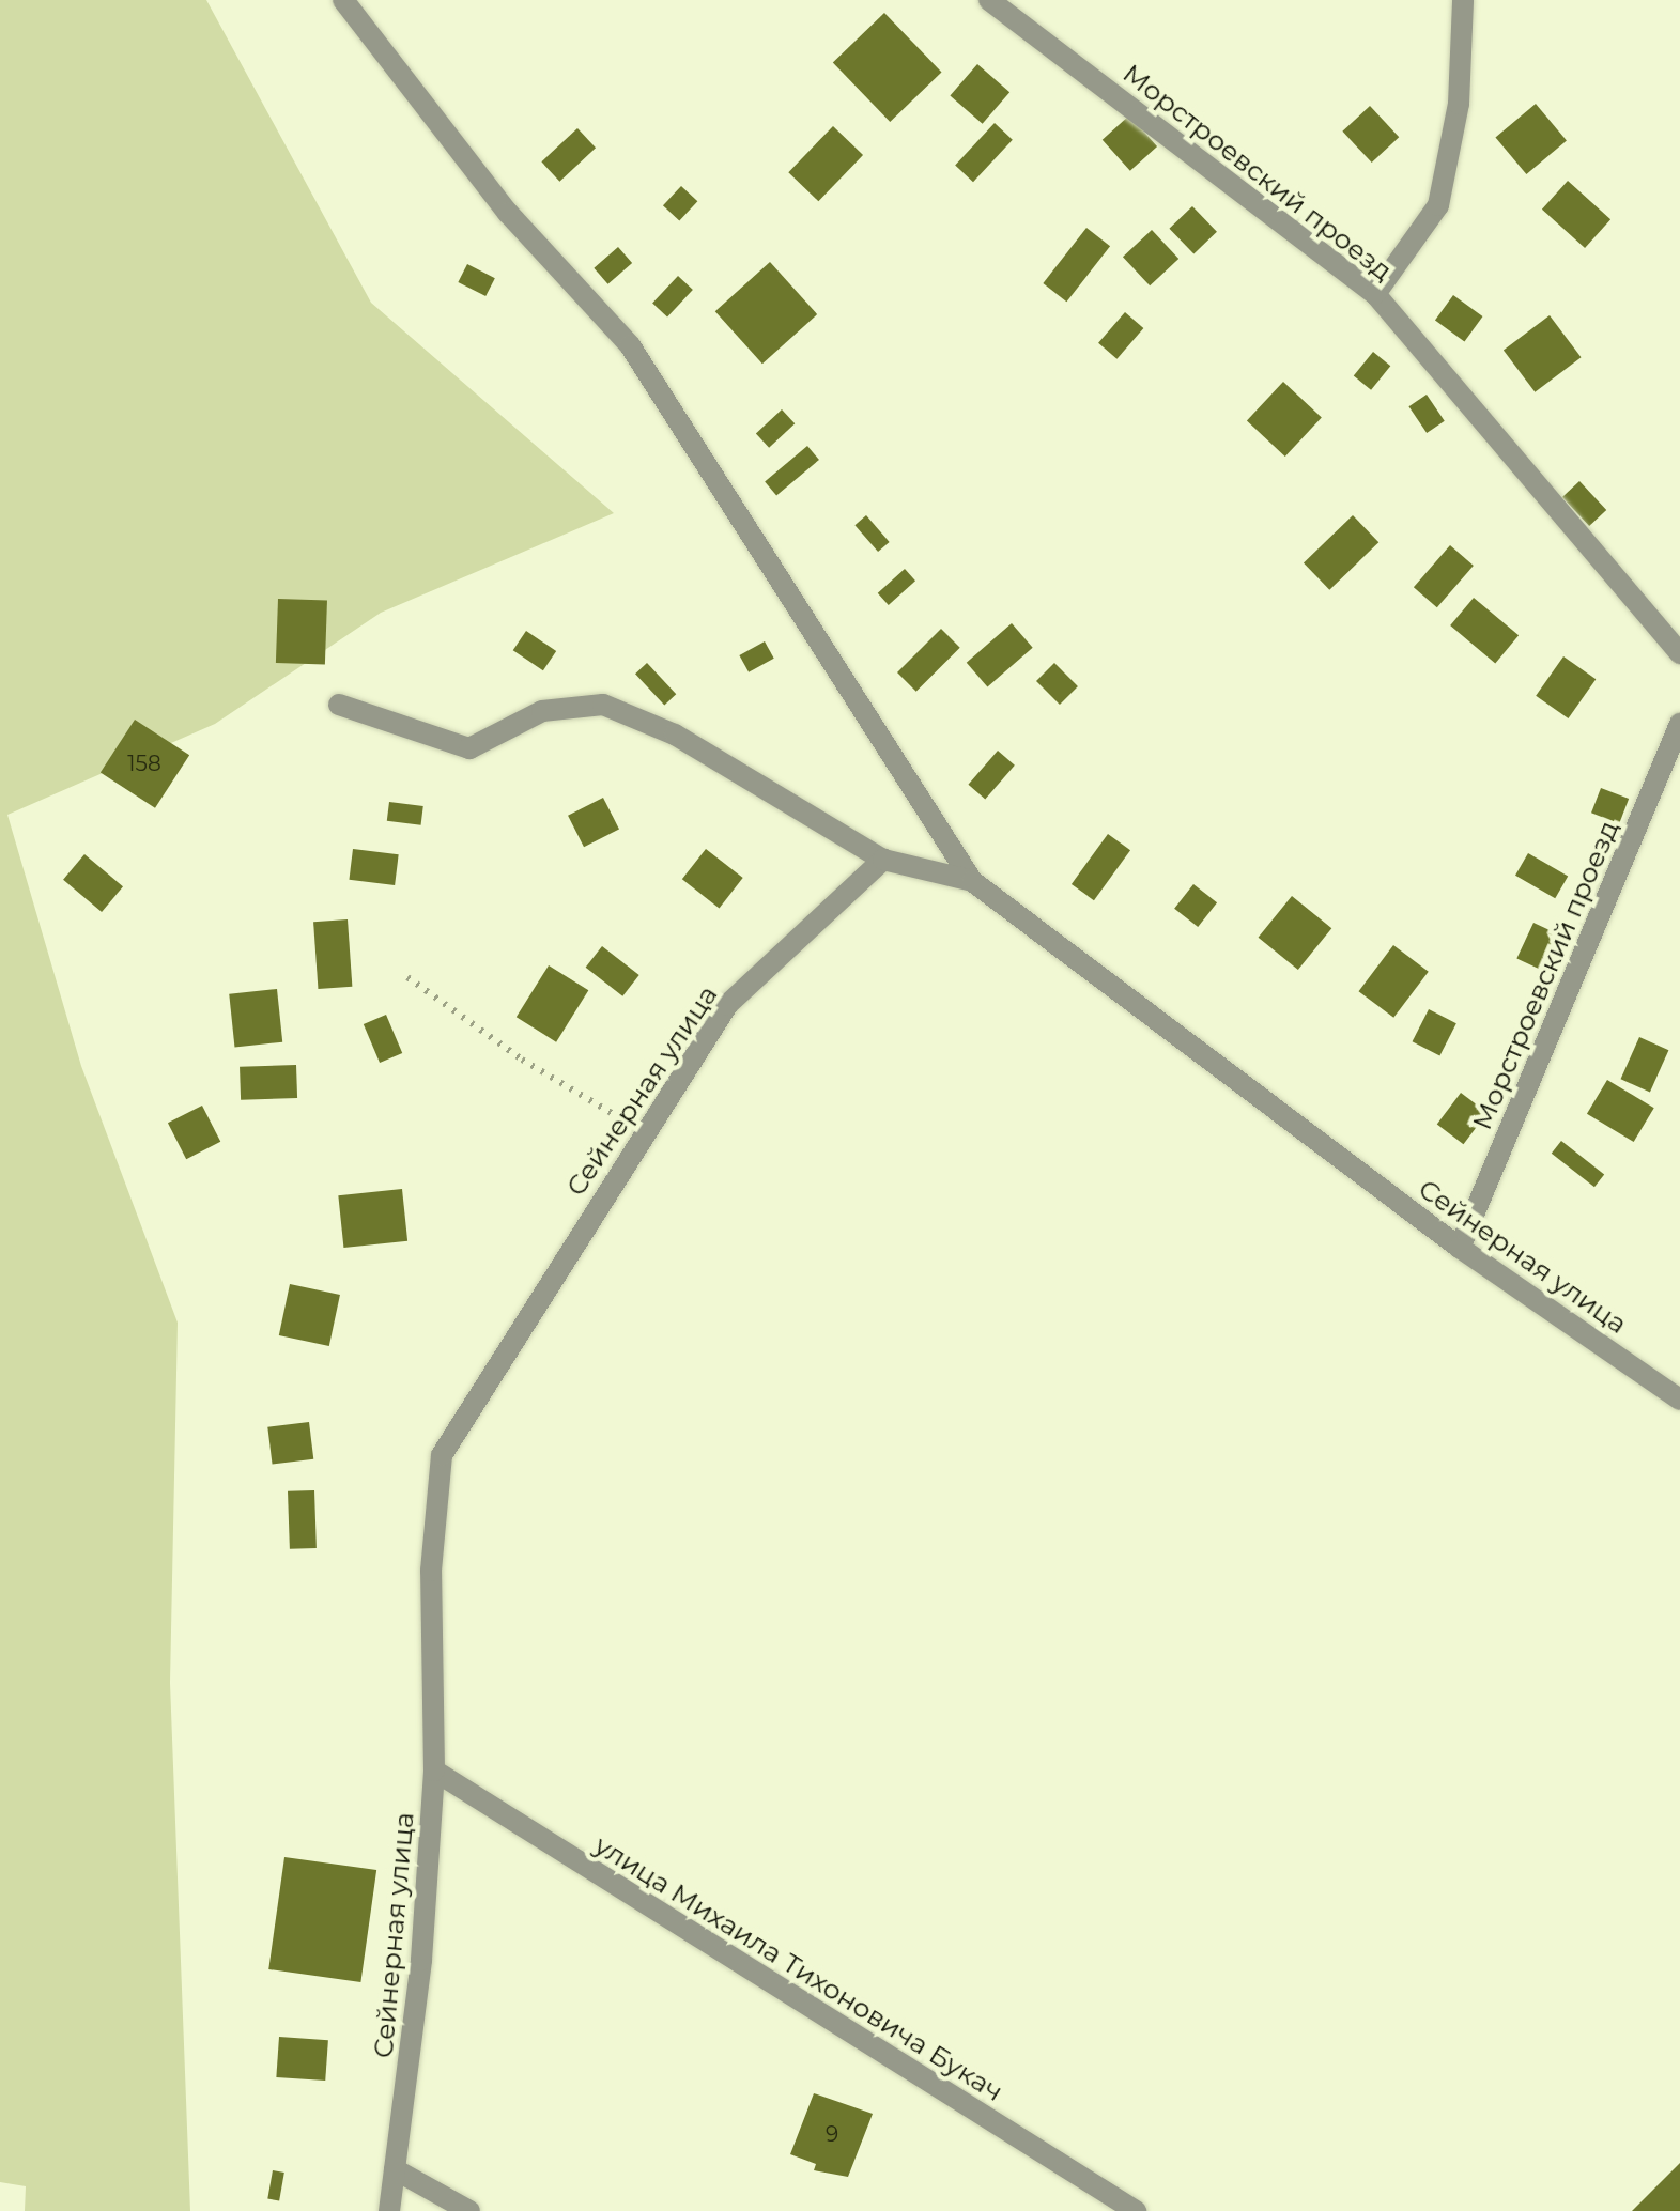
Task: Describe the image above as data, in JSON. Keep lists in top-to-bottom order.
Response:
{
  "streets": {
    "lane": ["Морстроевский проезд", "Сейнерная улица", "улица Михаила Тихоновича Букач"]
  },
  "crossings": [
    ["Морстроевский проезд", "Сейнерная улица"],
    ["Сейнерная улица", "улица Михаила Тихоновича Букач"]
  ],
  "house_numbers": ["158", "9"]
}
